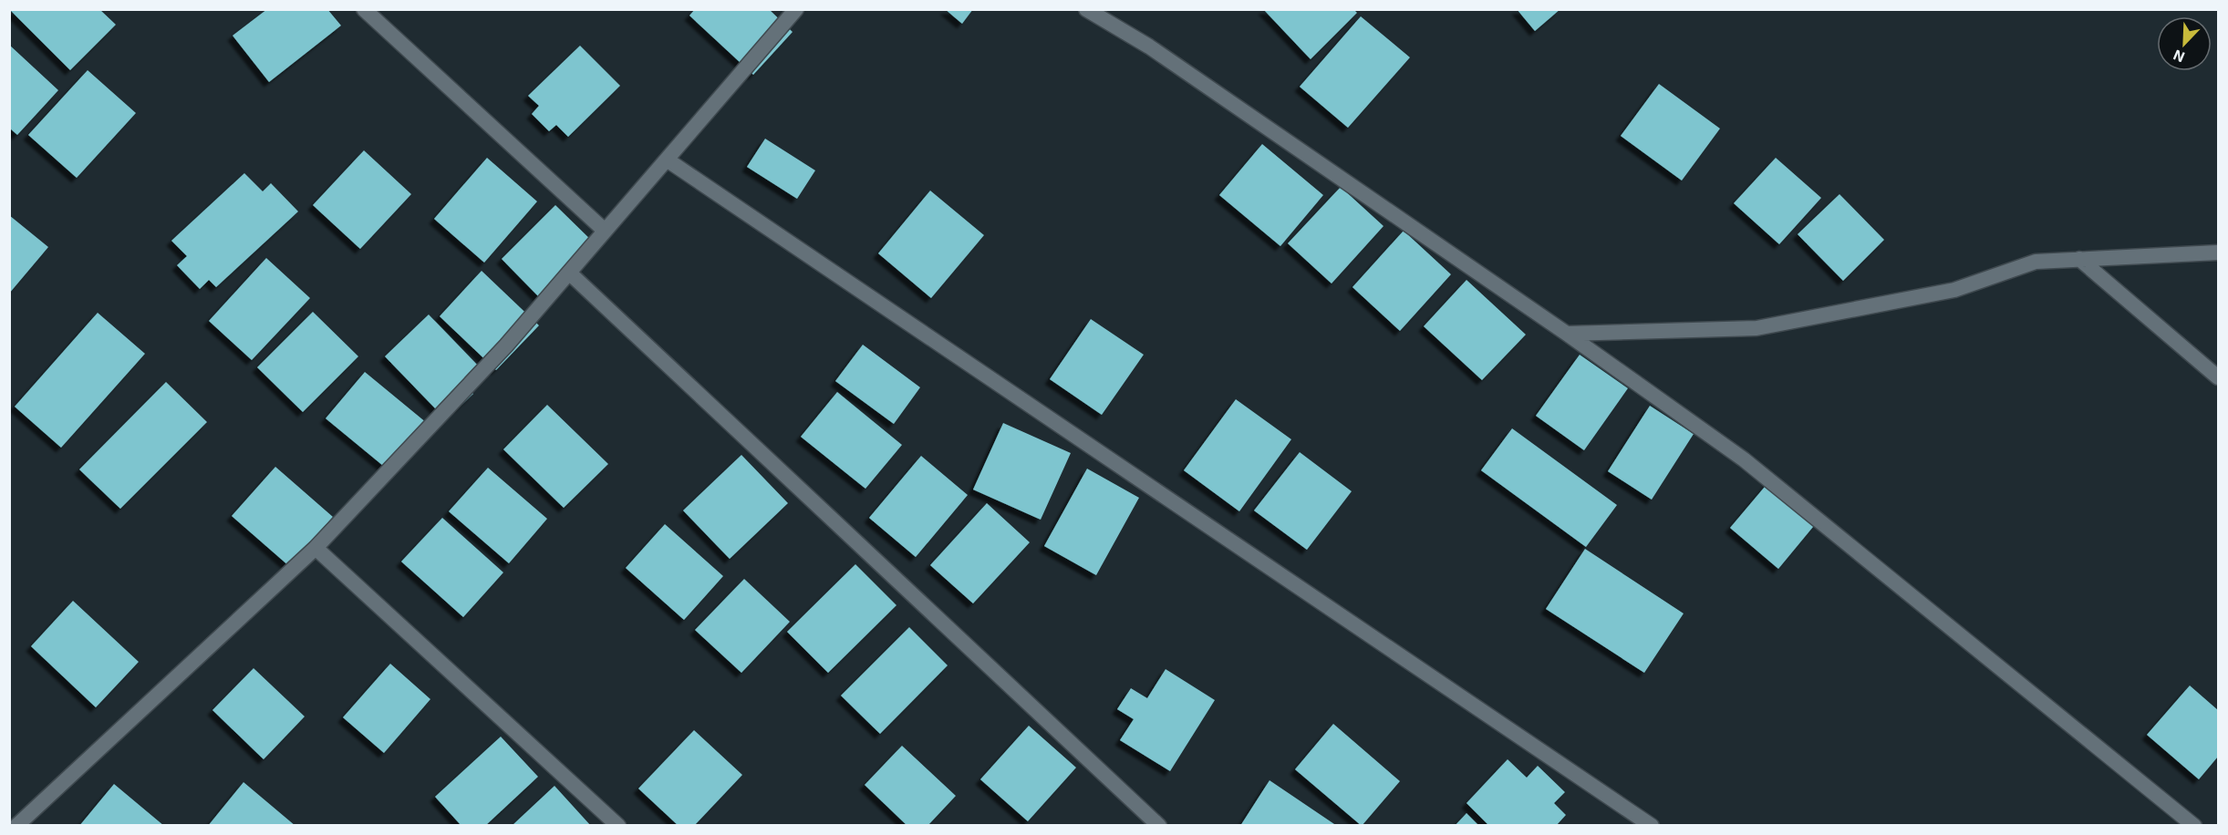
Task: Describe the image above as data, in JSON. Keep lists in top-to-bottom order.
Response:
{
  "north": "bottom left"
}
